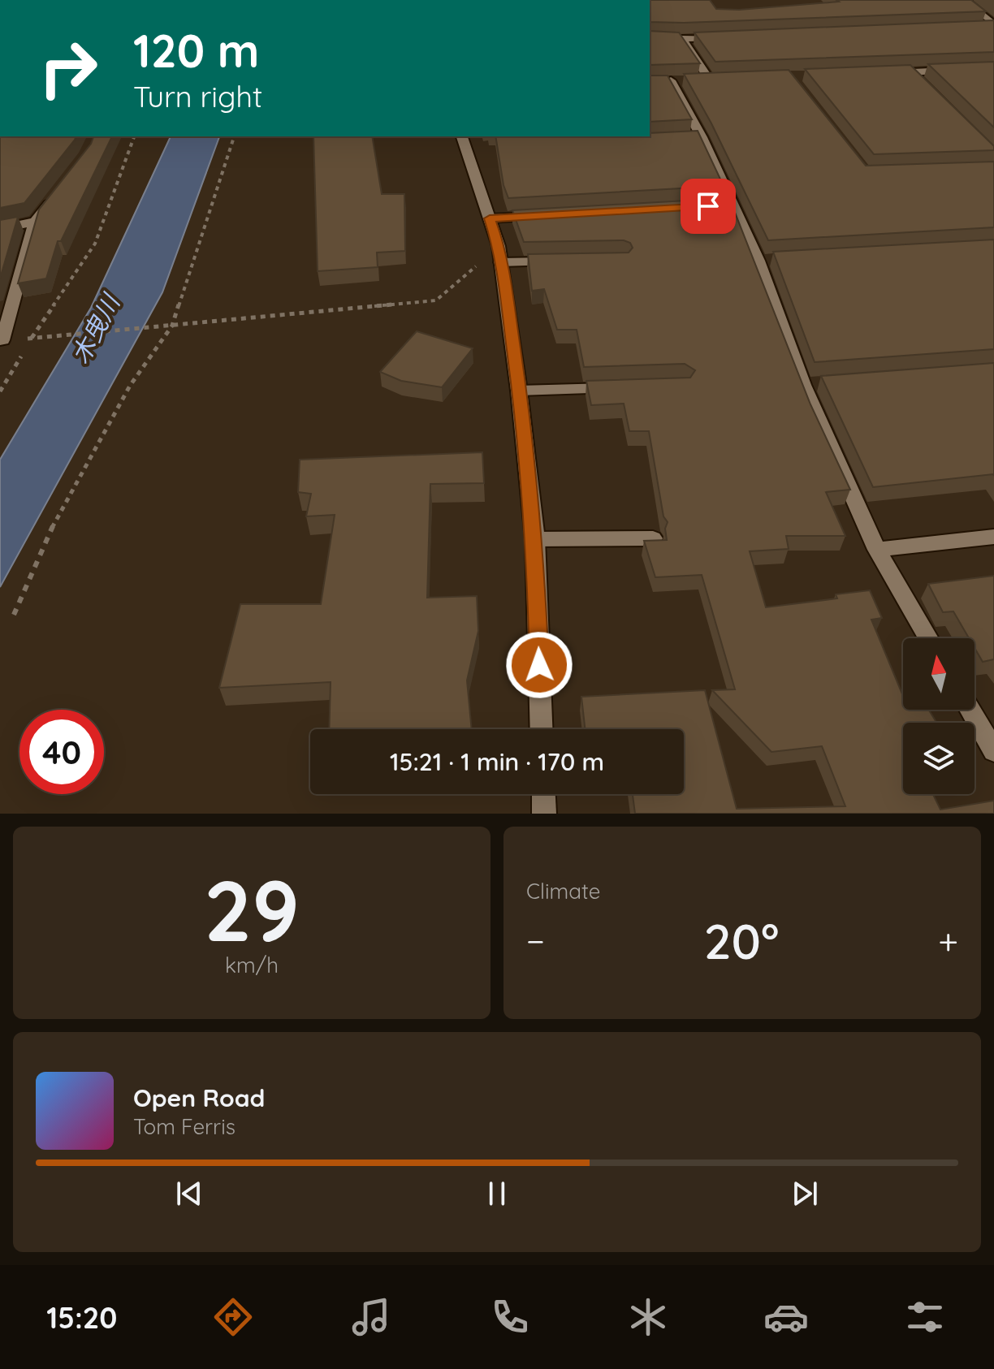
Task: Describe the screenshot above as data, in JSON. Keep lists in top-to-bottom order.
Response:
{
  "water": ["木曳川"],
  "north": "top",
  "page": {
    "turn": ["120 m", "Turn right"],
    "limit": "40",
    "trip": "15:21 · 1 min · 170 m",
    "tile": [
      ["29", "km/h"],
      "Climate"
    ],
    "heat": ["−", "20°", "+"],
    "song": ["Open Road", "Tom Ferris"],
    "tabs": "15:20"
  }
}
